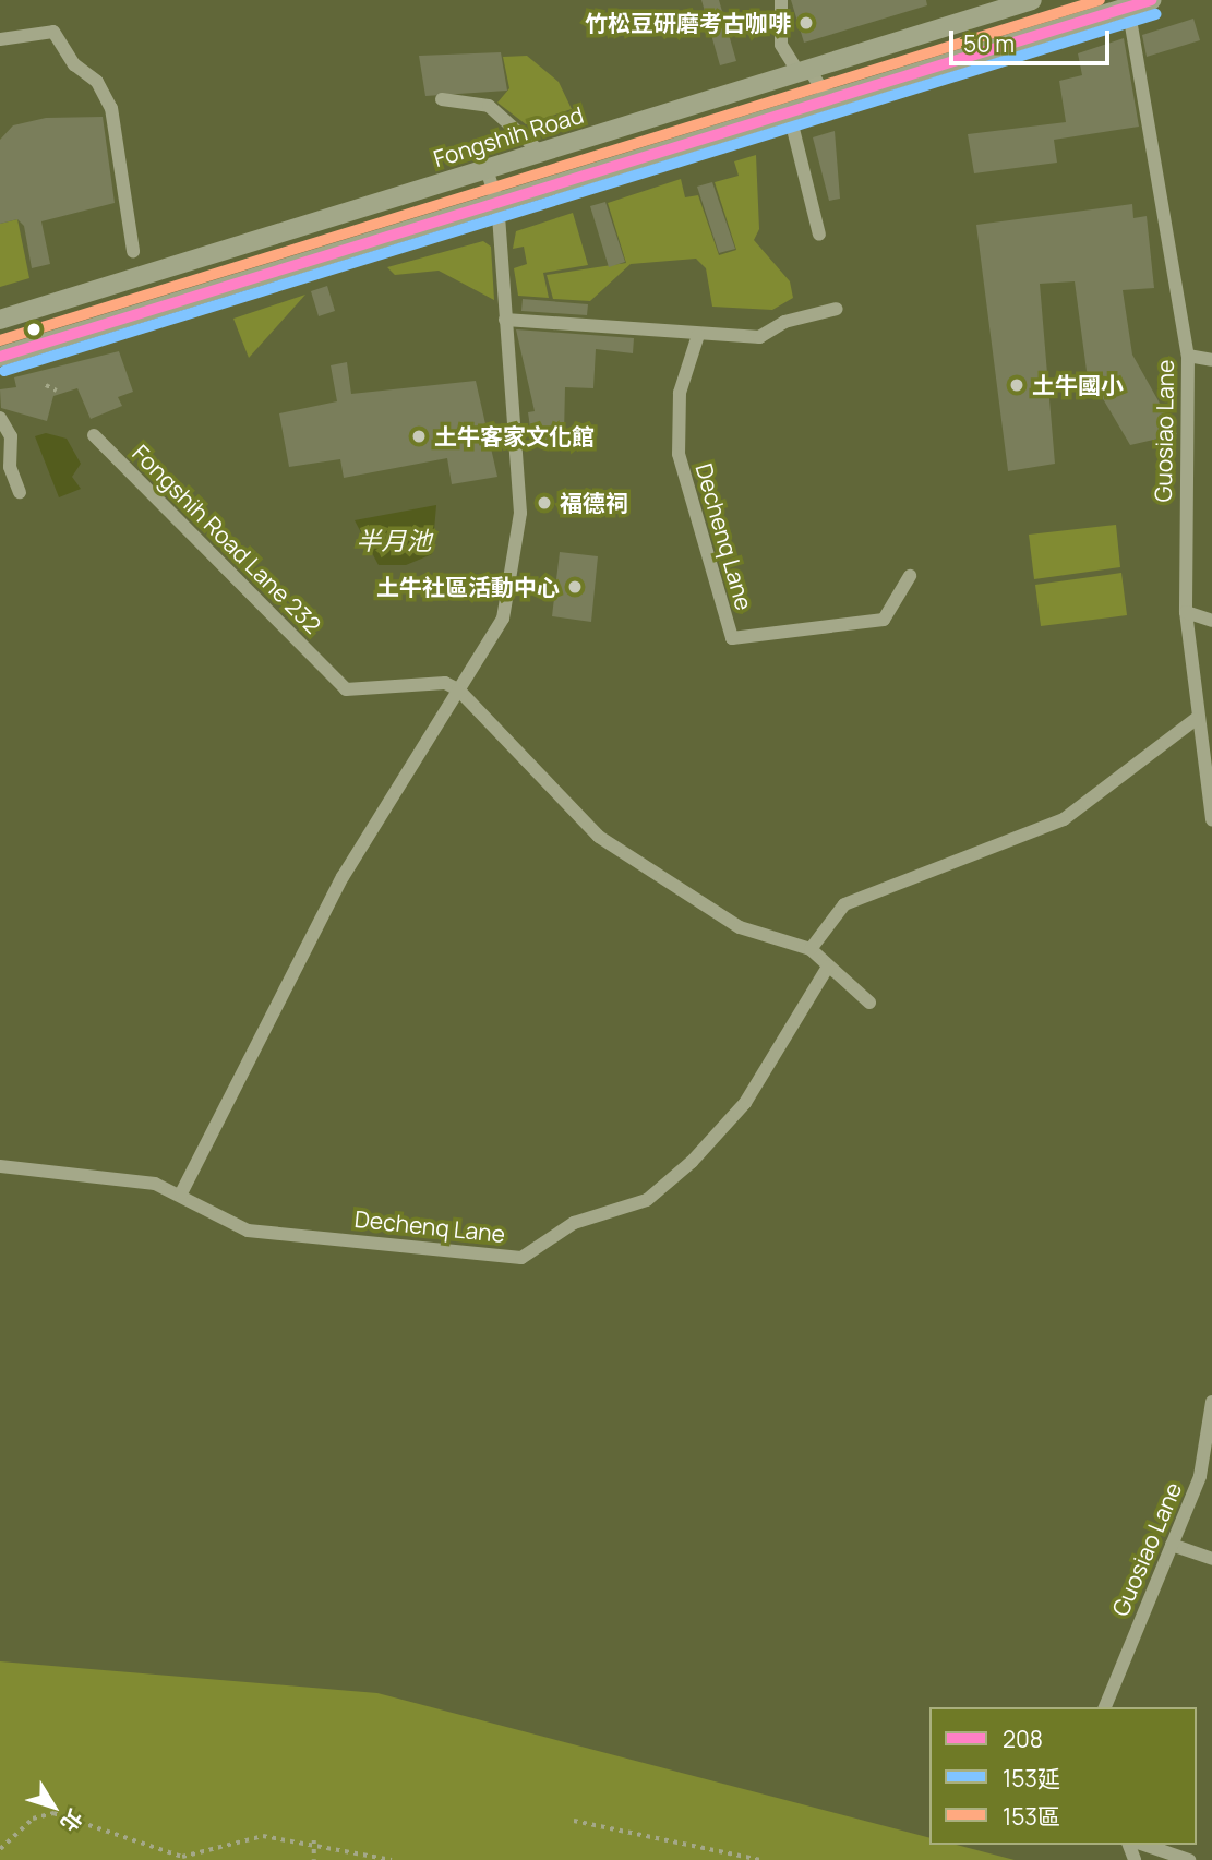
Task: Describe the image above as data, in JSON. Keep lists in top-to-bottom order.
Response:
{
  "streets": {
    "main road": ["Fongshih Road"],
    "street": ["Guosiao Lane", "Dechenq Lane", "Fongshih Road Lane 232"]
  },
  "water": ["半月池"],
  "places": [
    "竹松豆研磨考古咖啡",
    "土牛國小",
    "土牛客家文化館",
    "福德祠",
    "土牛社區活動中心"
  ],
  "lines": ["transit line 208", "transit line 153區", "transit line 153延"],
  "legend": ["208", "153延", "153區"],
  "scale_bar": "50 m",
  "north": "bottom right"
}
